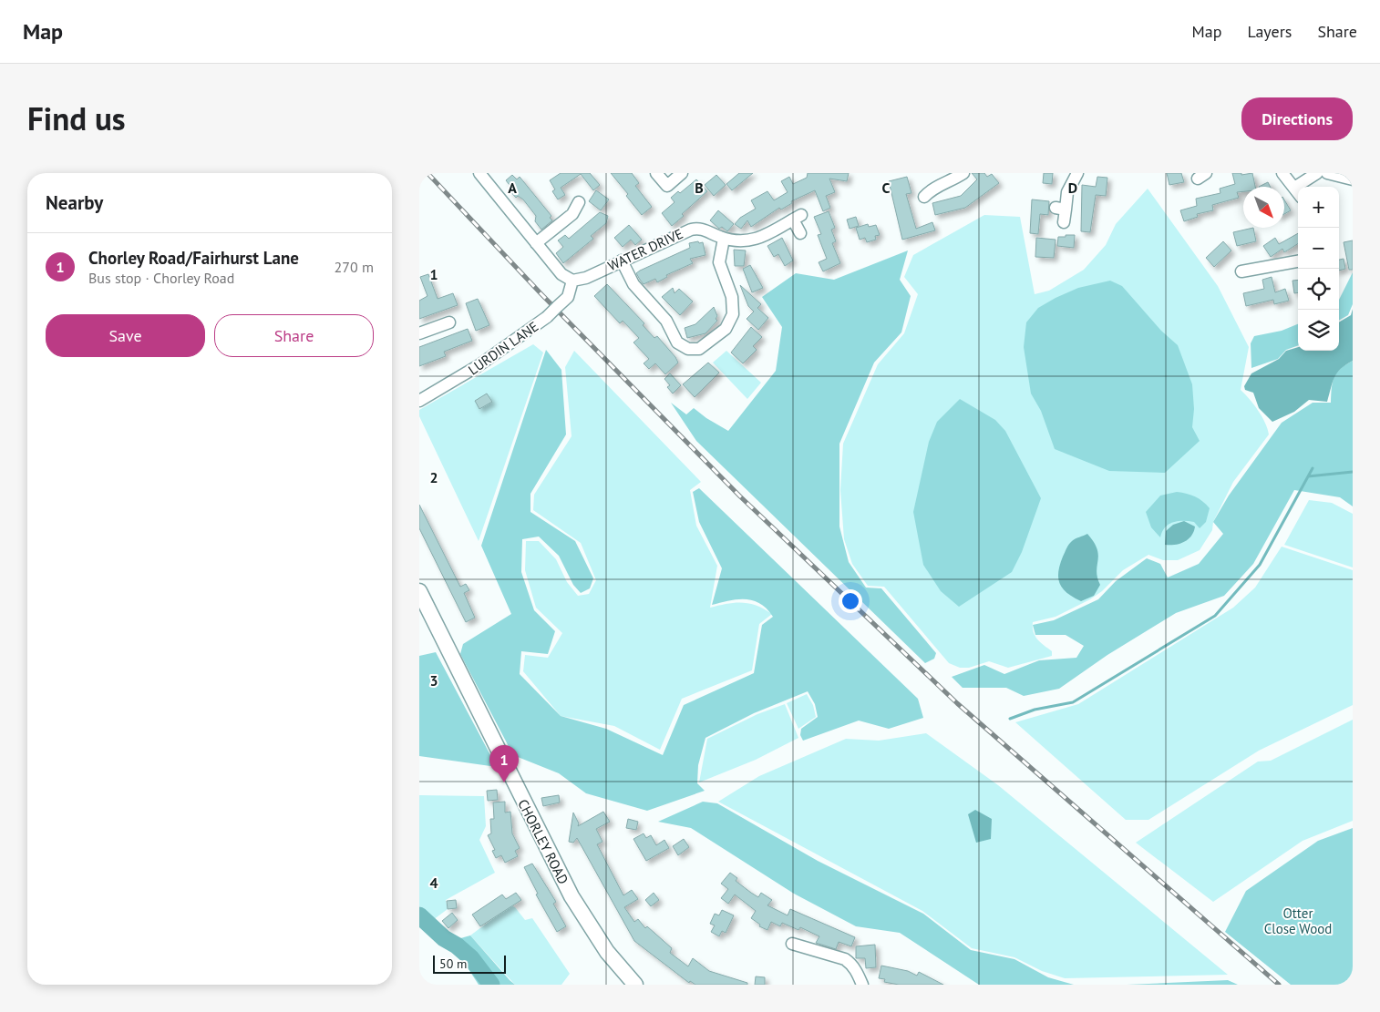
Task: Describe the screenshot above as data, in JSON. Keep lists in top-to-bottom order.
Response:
{
  "streets": {
    "main road": ["CHORLEY ROAD"],
    "street": ["WATER DRIVE", "LURDIN LANE"]
  },
  "crossings": [
    ["WATER DRIVE", "LURDIN LANE"]
  ],
  "parks": ["Otter Close Wood"],
  "scale_bar": "50 m",
  "north": "bottom right",
  "page": {
    "header": "Map",
    "nav": ["Map", "Layers", "Share"],
    "title": "Find us",
    "buttons": [
      "Directions",
      ["Save", "Share"]
    ],
    "heading": "Nearby",
    "map_buttons": ["+", "−"],
    "list": [
      {
        "mark": "1",
        "name": "Chorley Road/Fairhurst Lane",
        "note": "Bus stop · Chorley Road",
        "value": "270 m"
      }
    ],
    "pins": "1",
    "scale": "50 m"
  },
  "grid": {
    "columns": [
      "A",
      "B",
      "C",
      "D"
    ],
    "rows": [
      "1",
      "2",
      "3",
      "4"
    ]
  }
}
